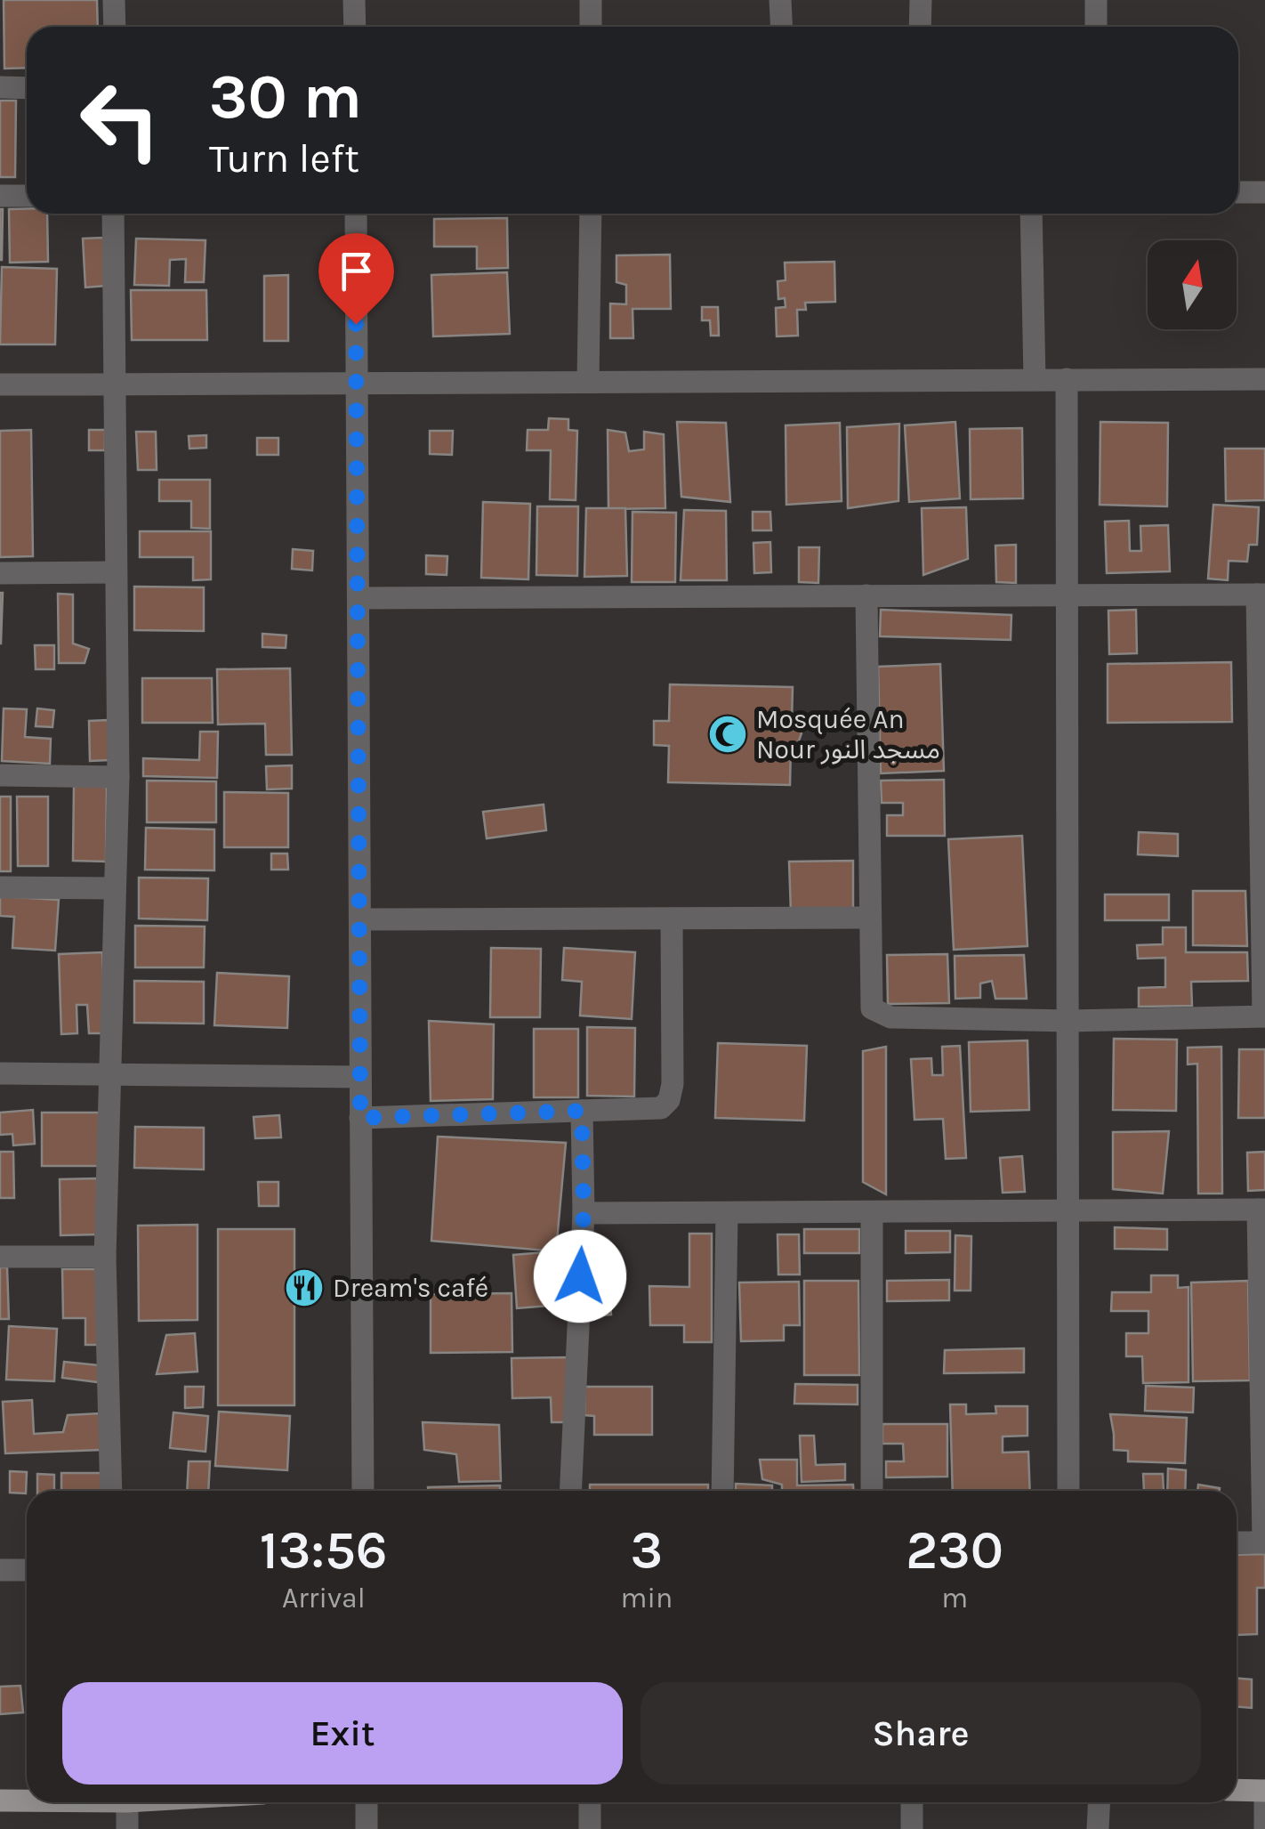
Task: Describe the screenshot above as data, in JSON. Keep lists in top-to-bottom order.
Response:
{
  "places": {
    "mosque": ["Mosquée An Nour مسجد النور"],
    "restaurant": ["Dream's café"]
  },
  "north": "top",
  "page": {
    "turn": ["30 m", "Turn left"],
    "eta": [
      "13:56",
      "Arrival",
      "3",
      "min",
      "230",
      "m"
    ],
    "buttons": ["Exit", "Share"]
  }
}
